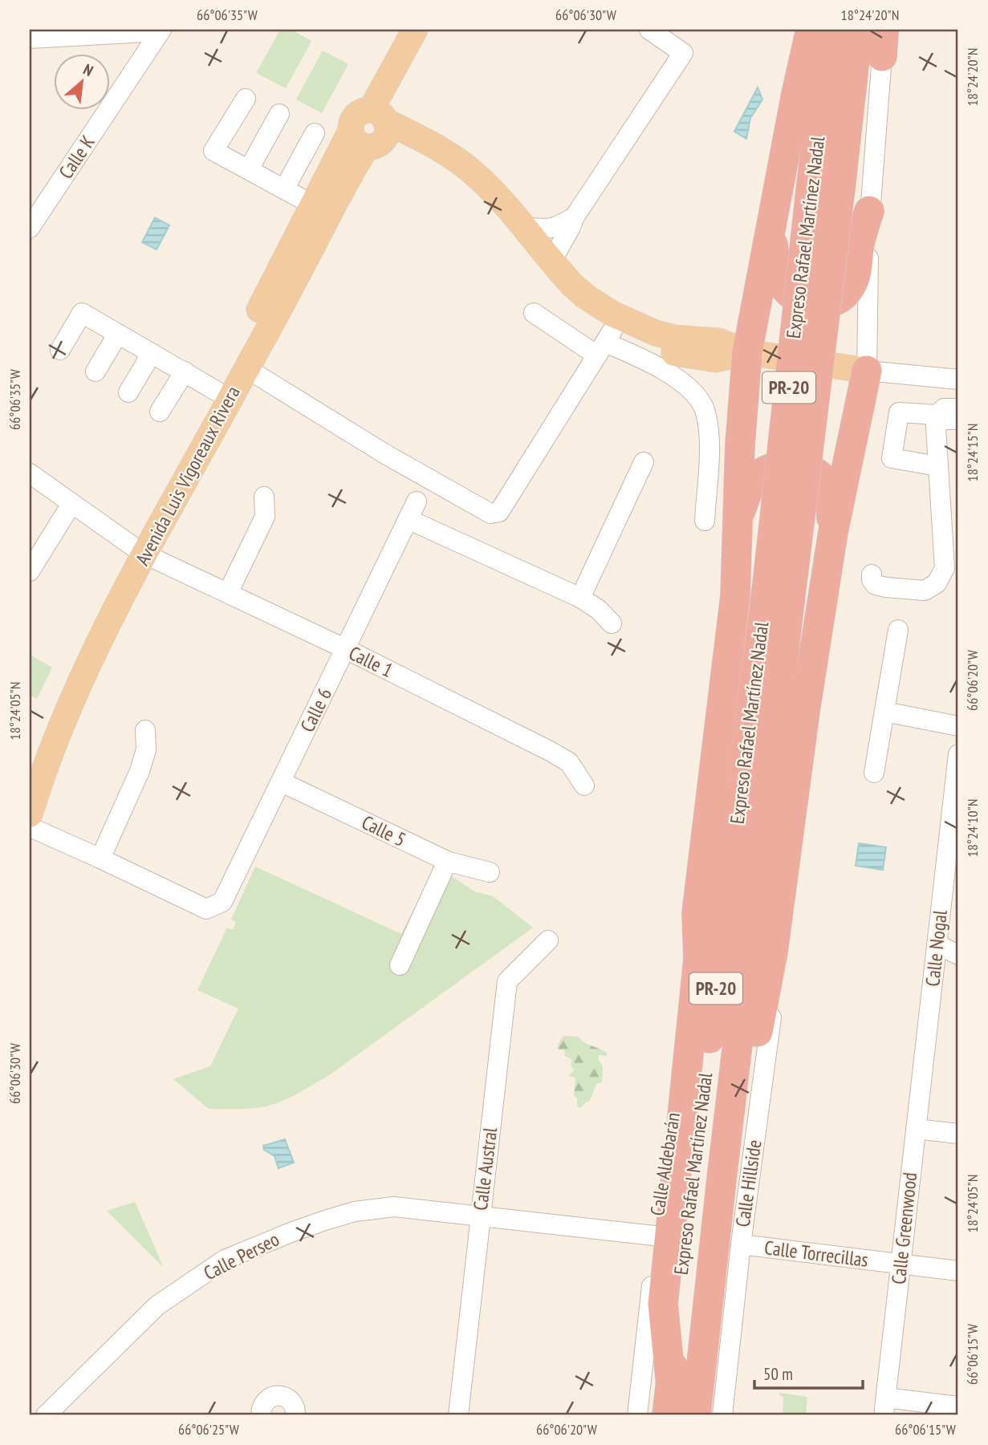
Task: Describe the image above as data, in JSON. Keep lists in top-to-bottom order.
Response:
{
  "streets": {
    "highway": ["Expreso Rafael Martínez Nadal", "PR-20"],
    "main road": ["Avenida Luis Vigoreaux Rivera"],
    "street": [
      "Calle K",
      "Calle 1",
      "Calle 6",
      "Calle 5",
      "Calle Nogal",
      "Calle Aldebarán",
      "Calle Austral",
      "Calle Hillside",
      "Calle Greenwood",
      "Calle Torrecillas",
      "Calle Perseo"
    ]
  },
  "crossings": [
    ["Avenida Luis Vigoreaux Rivera", "Calle 1"],
    ["Calle 1", "Calle 6"],
    ["Calle 6", "Calle 5"],
    ["Calle Nogal", "Calle Greenwood"],
    ["Calle Aldebarán", "Calle Perseo"],
    ["Calle Austral", "Calle Perseo"],
    ["Calle Hillside", "Calle Torrecillas"],
    ["Calle Greenwood", "Calle Torrecillas"]
  ],
  "scale_bar": "50 m",
  "north": "top right",
  "coordinates": [
    "66°06'35\"W",
    "66°06'30\"W",
    "18°24'20\"N",
    "18°24'15\"N",
    "66°06'20\"W",
    "18°24'05\"N",
    "18°24'10\"N",
    "66°06'15\"W",
    "66°06'25\"W"
  ]
}
